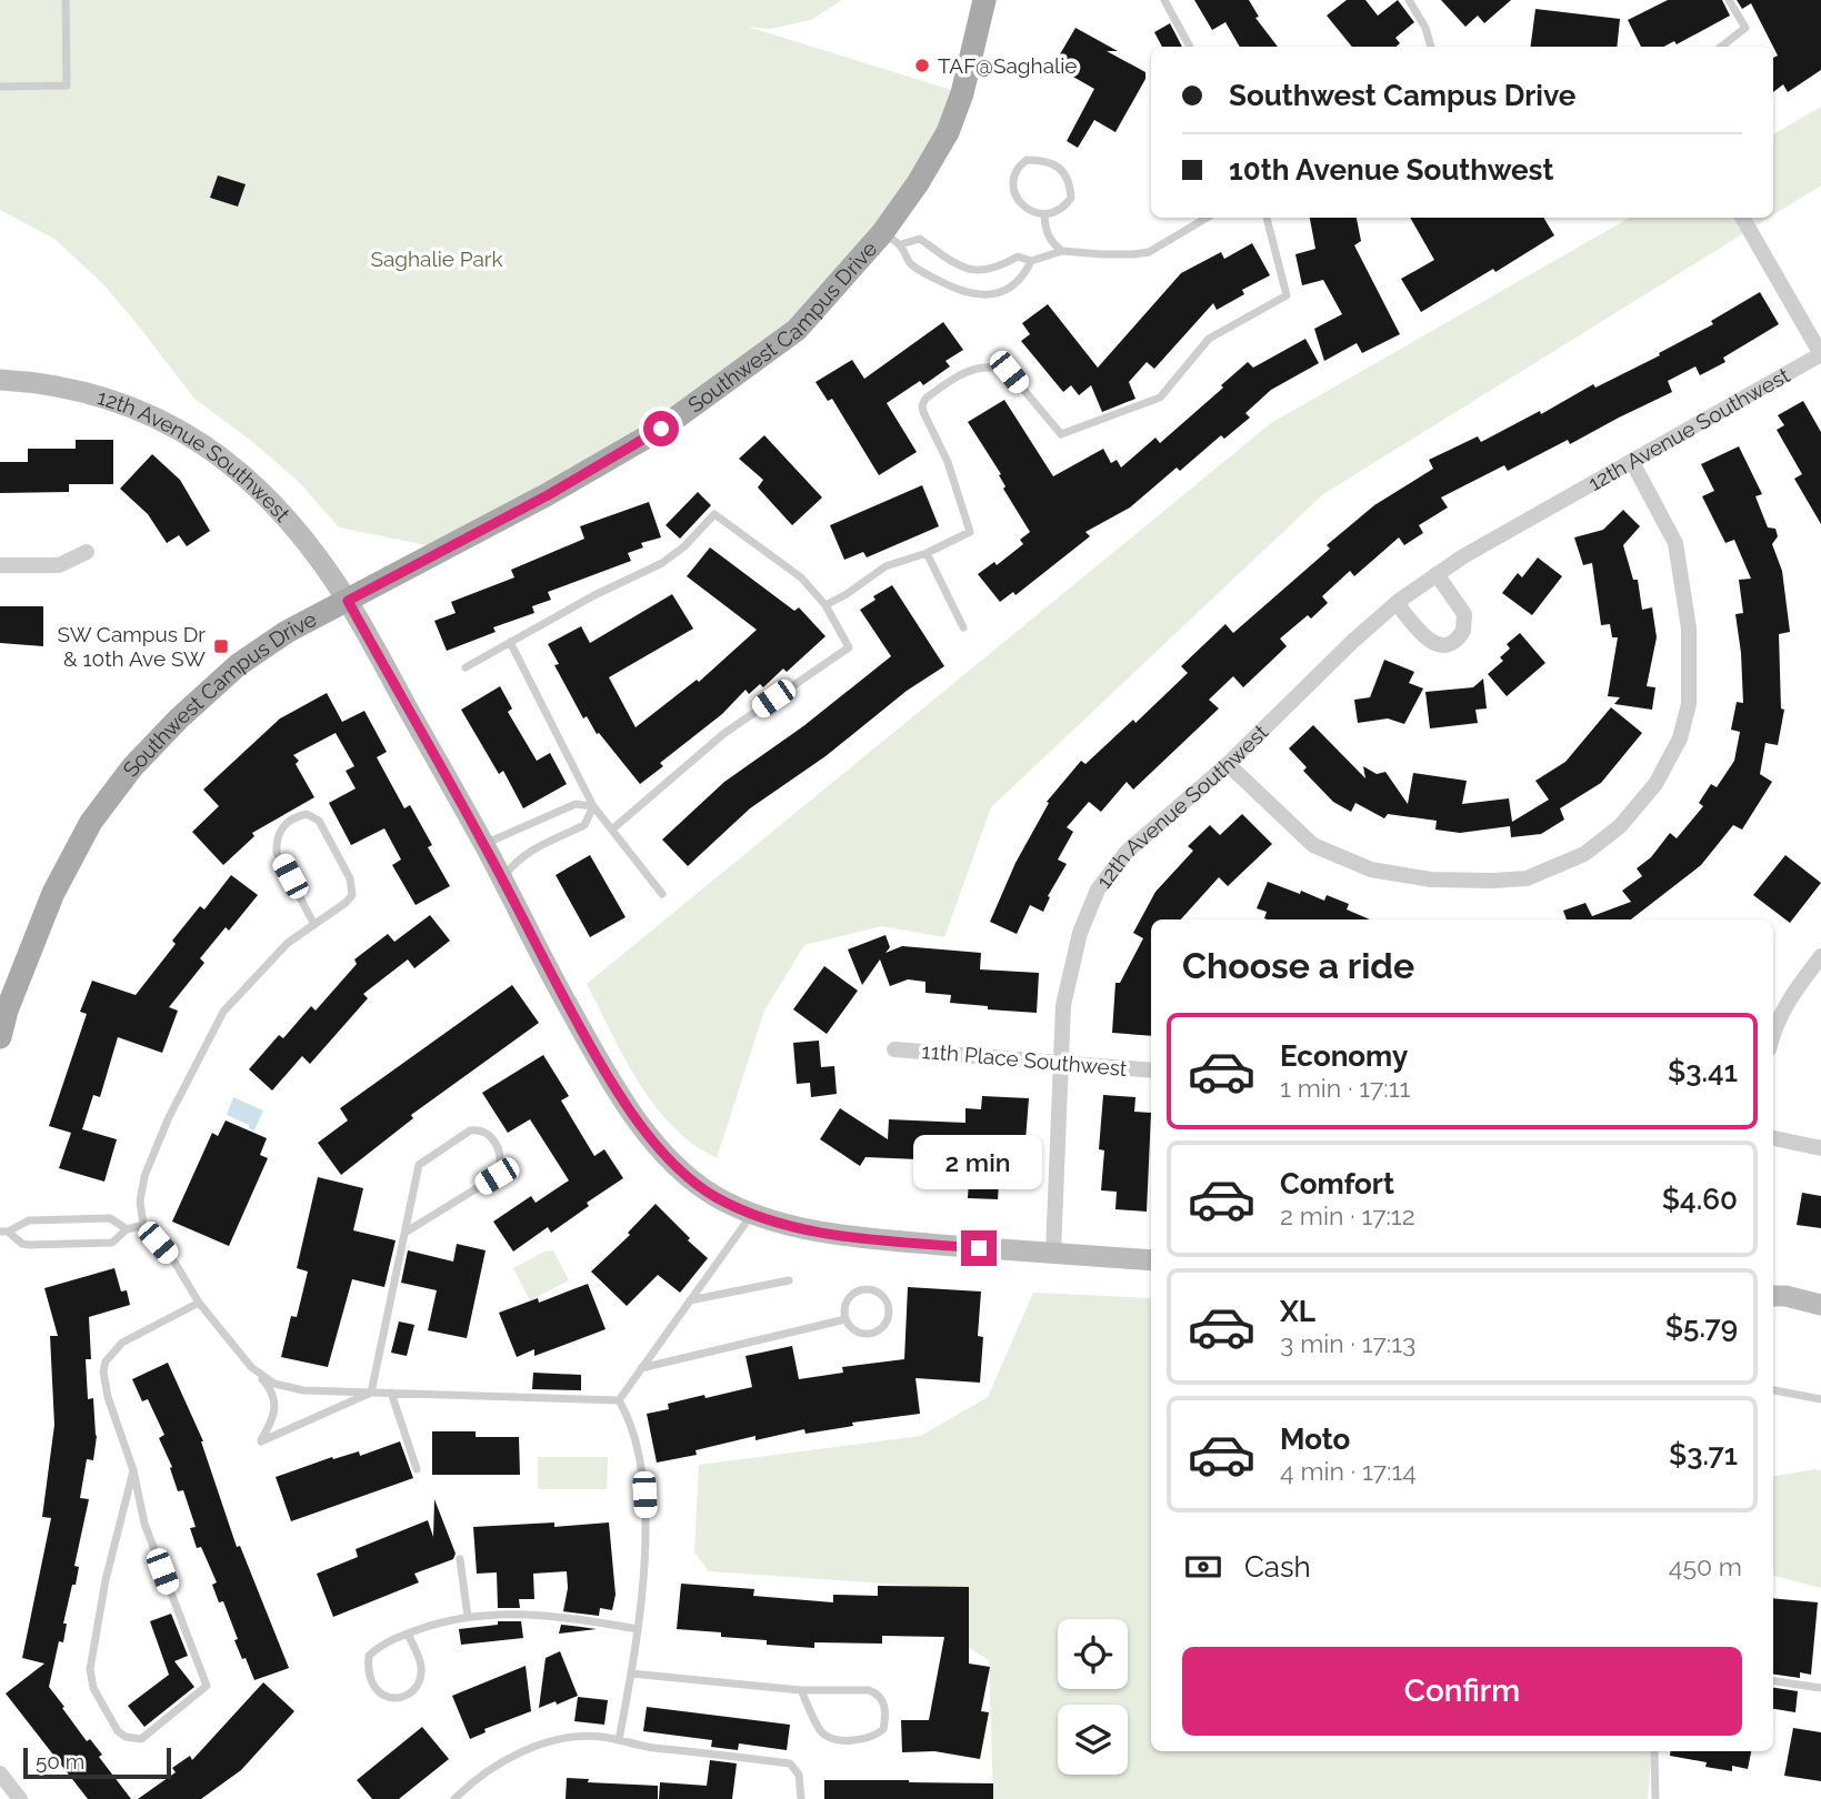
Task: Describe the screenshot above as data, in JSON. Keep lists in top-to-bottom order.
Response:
{
  "streets": {
    "main road": ["Southwest Campus Drive"],
    "street": ["12th Avenue Southwest", "11th Place Southwest"]
  },
  "crossings": [
    ["Southwest Campus Drive", "12th Avenue Southwest"],
    ["12th Avenue Southwest", "11th Place Southwest"]
  ],
  "parks": ["Saghalie Park"],
  "places": {
    "other": ["TAF@Saghalie"],
    "transit": ["SW Campus Dr & 10th Ave SW"]
  },
  "scale_bar": "50 m",
  "page": {
    "banner": ["Southwest Campus Drive", "10th Avenue Southwest"],
    "heading": "Choose a ride",
    "list": [
      {
        "name": "Economy",
        "note": "1 min · 17:11",
        "value": "$3.41"
      },
      {
        "name": "Comfort",
        "note": "2 min · 17:12",
        "value": "$4.60"
      },
      {
        "name": "XL",
        "note": "3 min · 17:13",
        "value": "$5.79"
      },
      {
        "name": "Moto",
        "note": "4 min · 17:14",
        "value": "$3.71"
      }
    ],
    "bubble": "2 min",
    "pay": ["Cash", "450 m"],
    "buttons": "Confirm",
    "scale": "50 m"
  }
}
